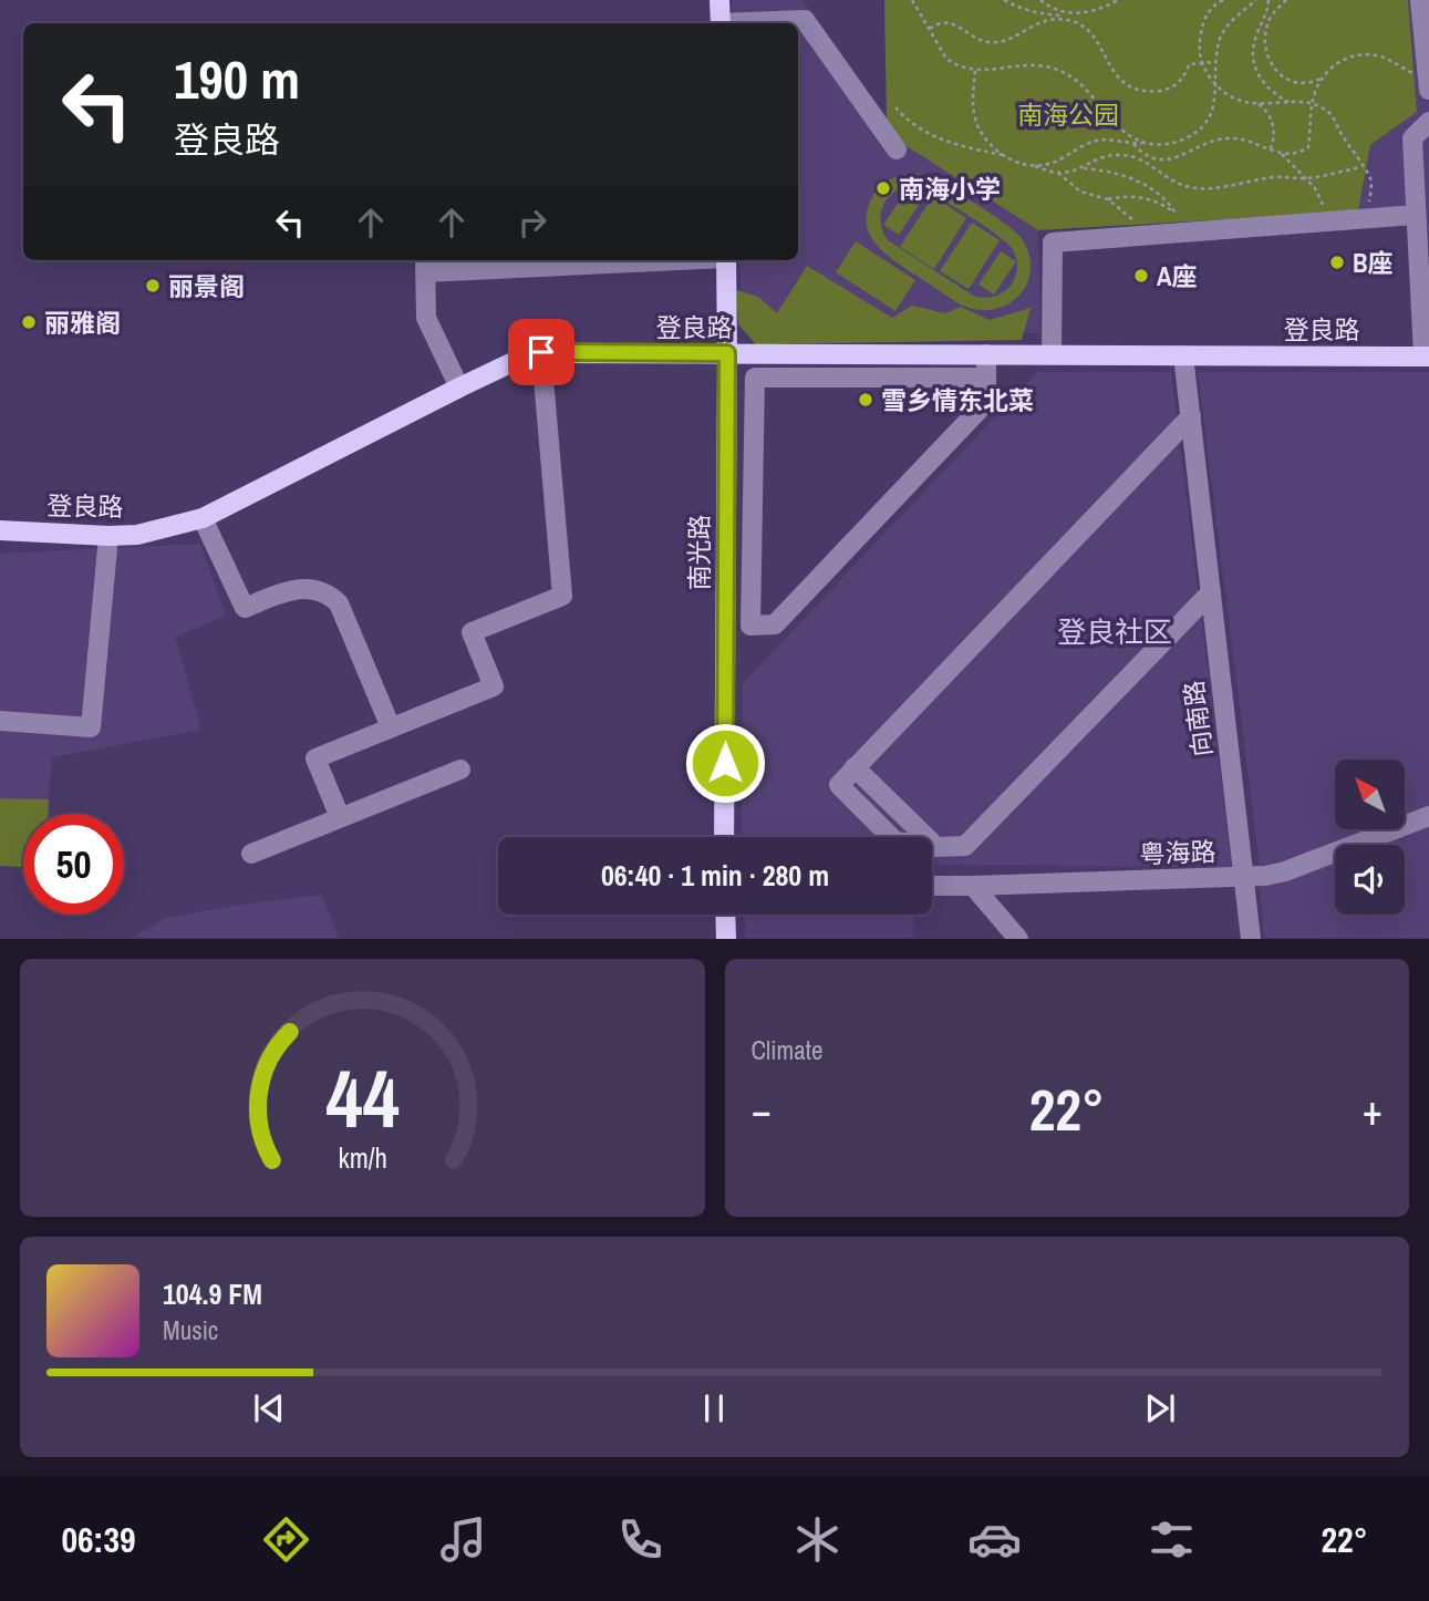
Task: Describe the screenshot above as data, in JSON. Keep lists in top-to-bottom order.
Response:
{
  "streets": {
    "main road": ["登良路", "南光路"],
    "street": ["向南路", "粤海路"]
  },
  "crossings": [
    ["登良路", "南光路"],
    ["登良路", "向南路"],
    ["向南路", "粤海路"]
  ],
  "districts": ["登良社区"],
  "parks": ["南海公园"],
  "places": [
    "南海小学",
    "B座",
    "A座",
    "丽景阁",
    "丽雅阁",
    "雪乡情东北菜"
  ],
  "north": "top left",
  "page": {
    "turn": ["190 m", "登良路"],
    "limit": "50",
    "trip": "06:40 · 1 min · 280 m",
    "tile": "Climate",
    "heat": ["−", "22°", "+"],
    "song": ["104.9 FM", "Music"],
    "tabs": ["06:39", "22°"],
    "gauge": ["44", "km/h"]
  }
}
